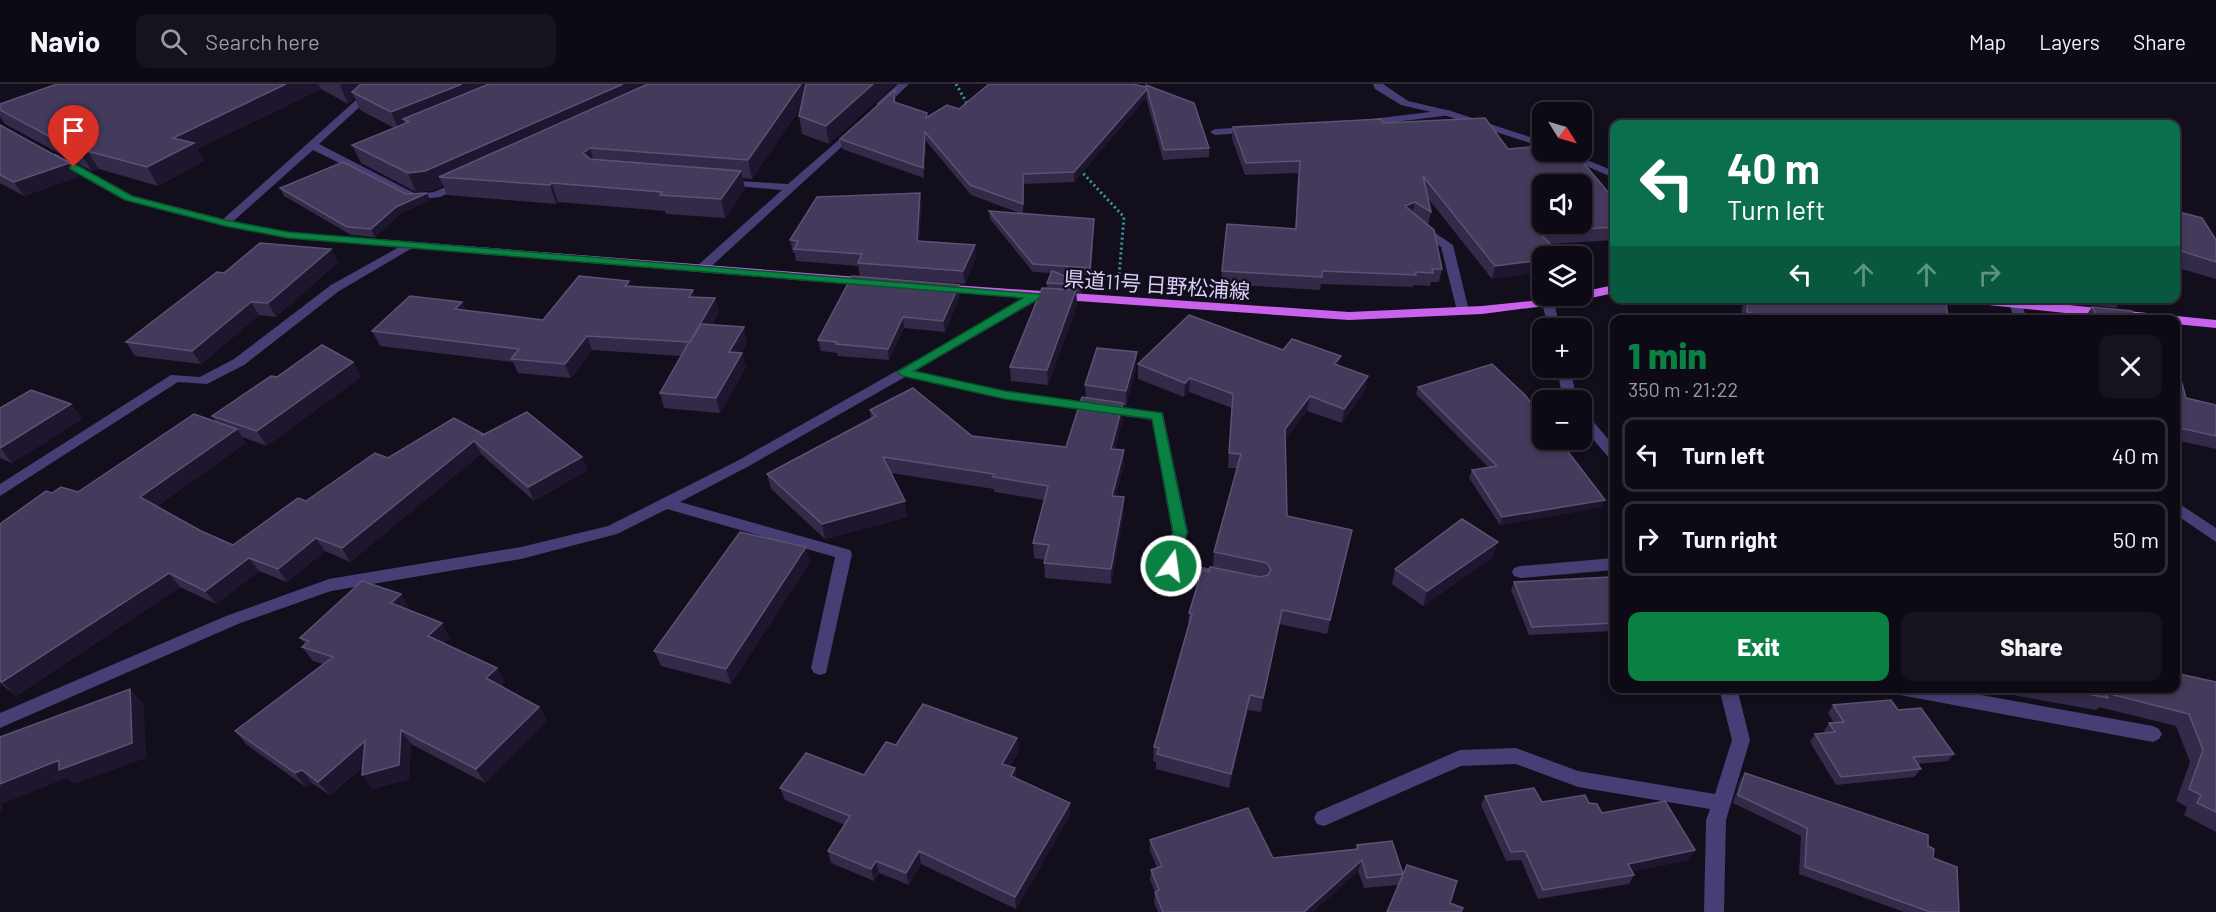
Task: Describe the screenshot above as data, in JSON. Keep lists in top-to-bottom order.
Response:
{
  "streets": {
    "main road": ["県道11号 日野松浦線"]
  },
  "north": "bottom right",
  "page": {
    "header": "Navio",
    "search": "Search here",
    "nav": ["Map", "Layers", "Share"],
    "map_buttons": ["+", "−"],
    "turn": ["40 m", "Turn left"],
    "heading": ["1 min", "350 m · 21:22"],
    "list": [
      {
        "name": "Turn left",
        "value": "40 m"
      },
      {
        "name": "Turn right",
        "value": "50 m"
      }
    ],
    "buttons": ["Exit", "Share"]
  }
}
